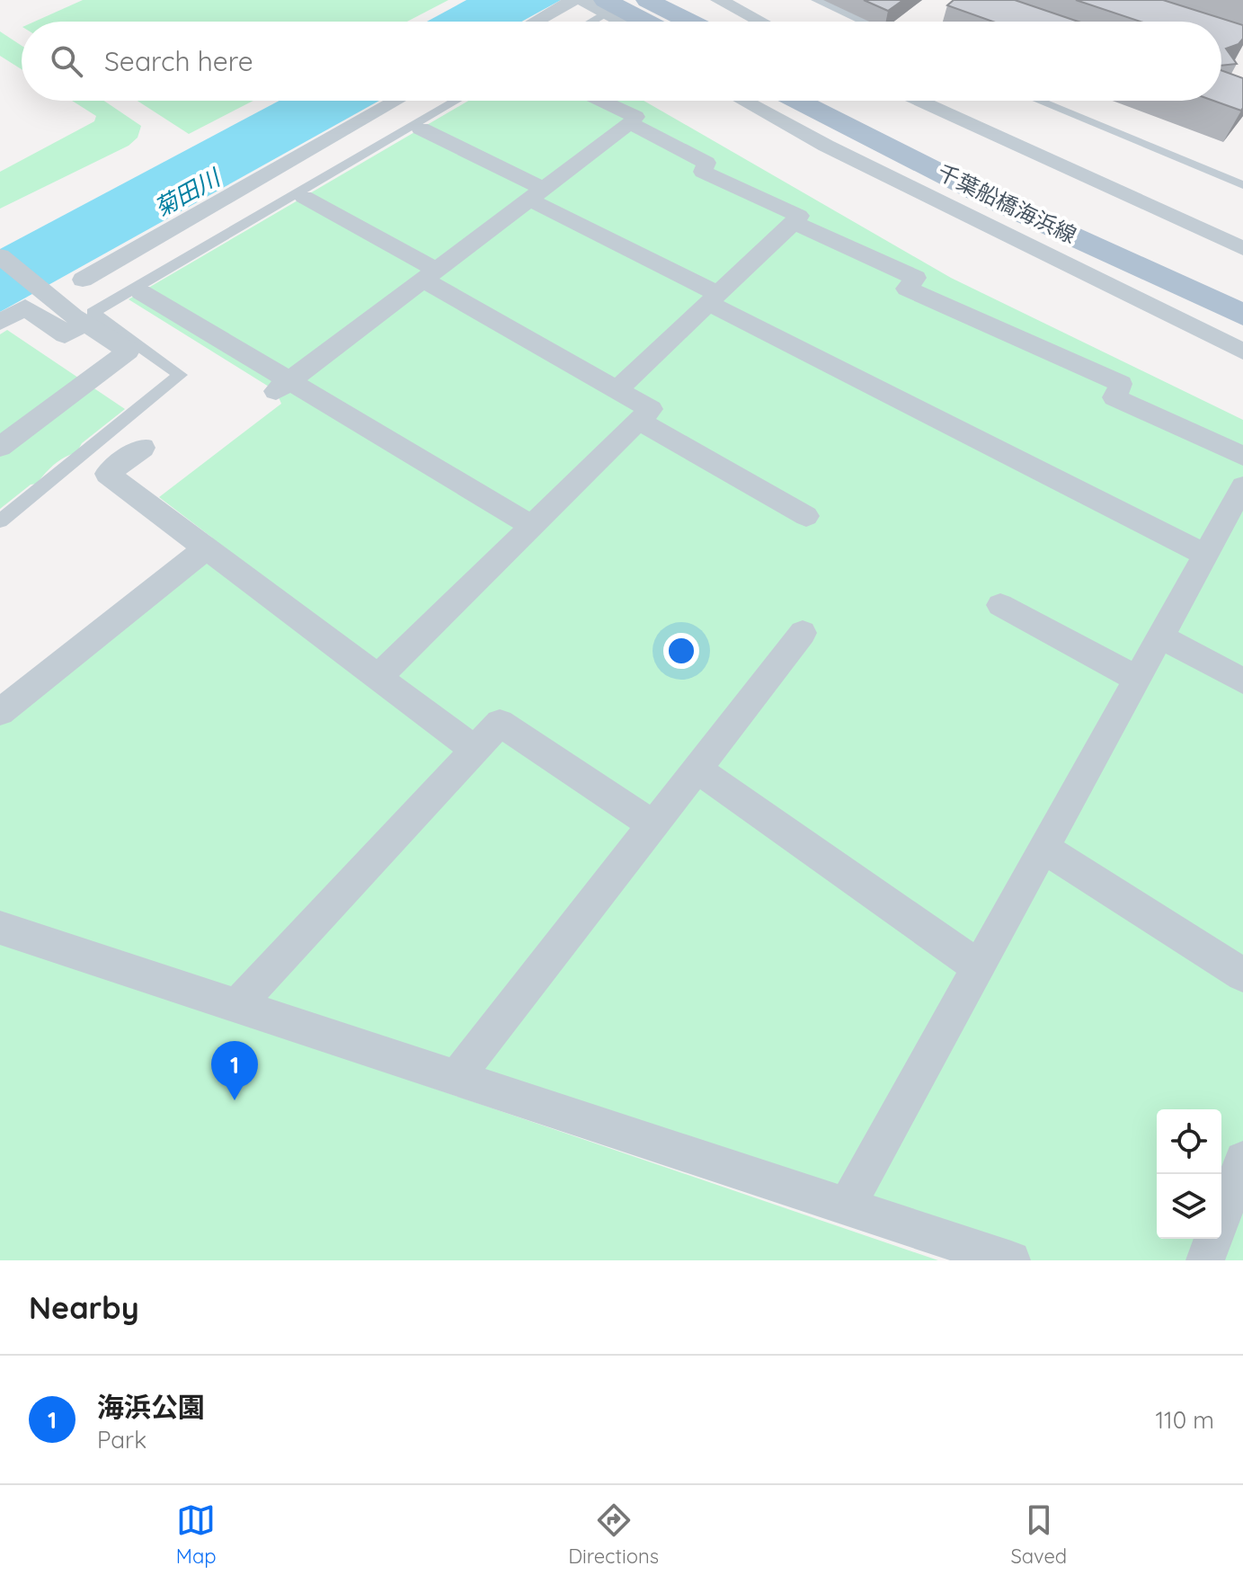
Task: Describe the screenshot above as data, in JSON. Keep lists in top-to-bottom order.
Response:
{
  "streets": {
    "main road": ["千葉船橋海浜線"]
  },
  "water": ["菊田川"],
  "page": {
    "search": "Search here",
    "pins": "1",
    "heading": "Nearby",
    "list": [
      {
        "mark": "1",
        "name": "海浜公園",
        "note": "Park",
        "value": "110 m"
      }
    ],
    "nav": ["Map", "Directions", "Saved"]
  }
}
